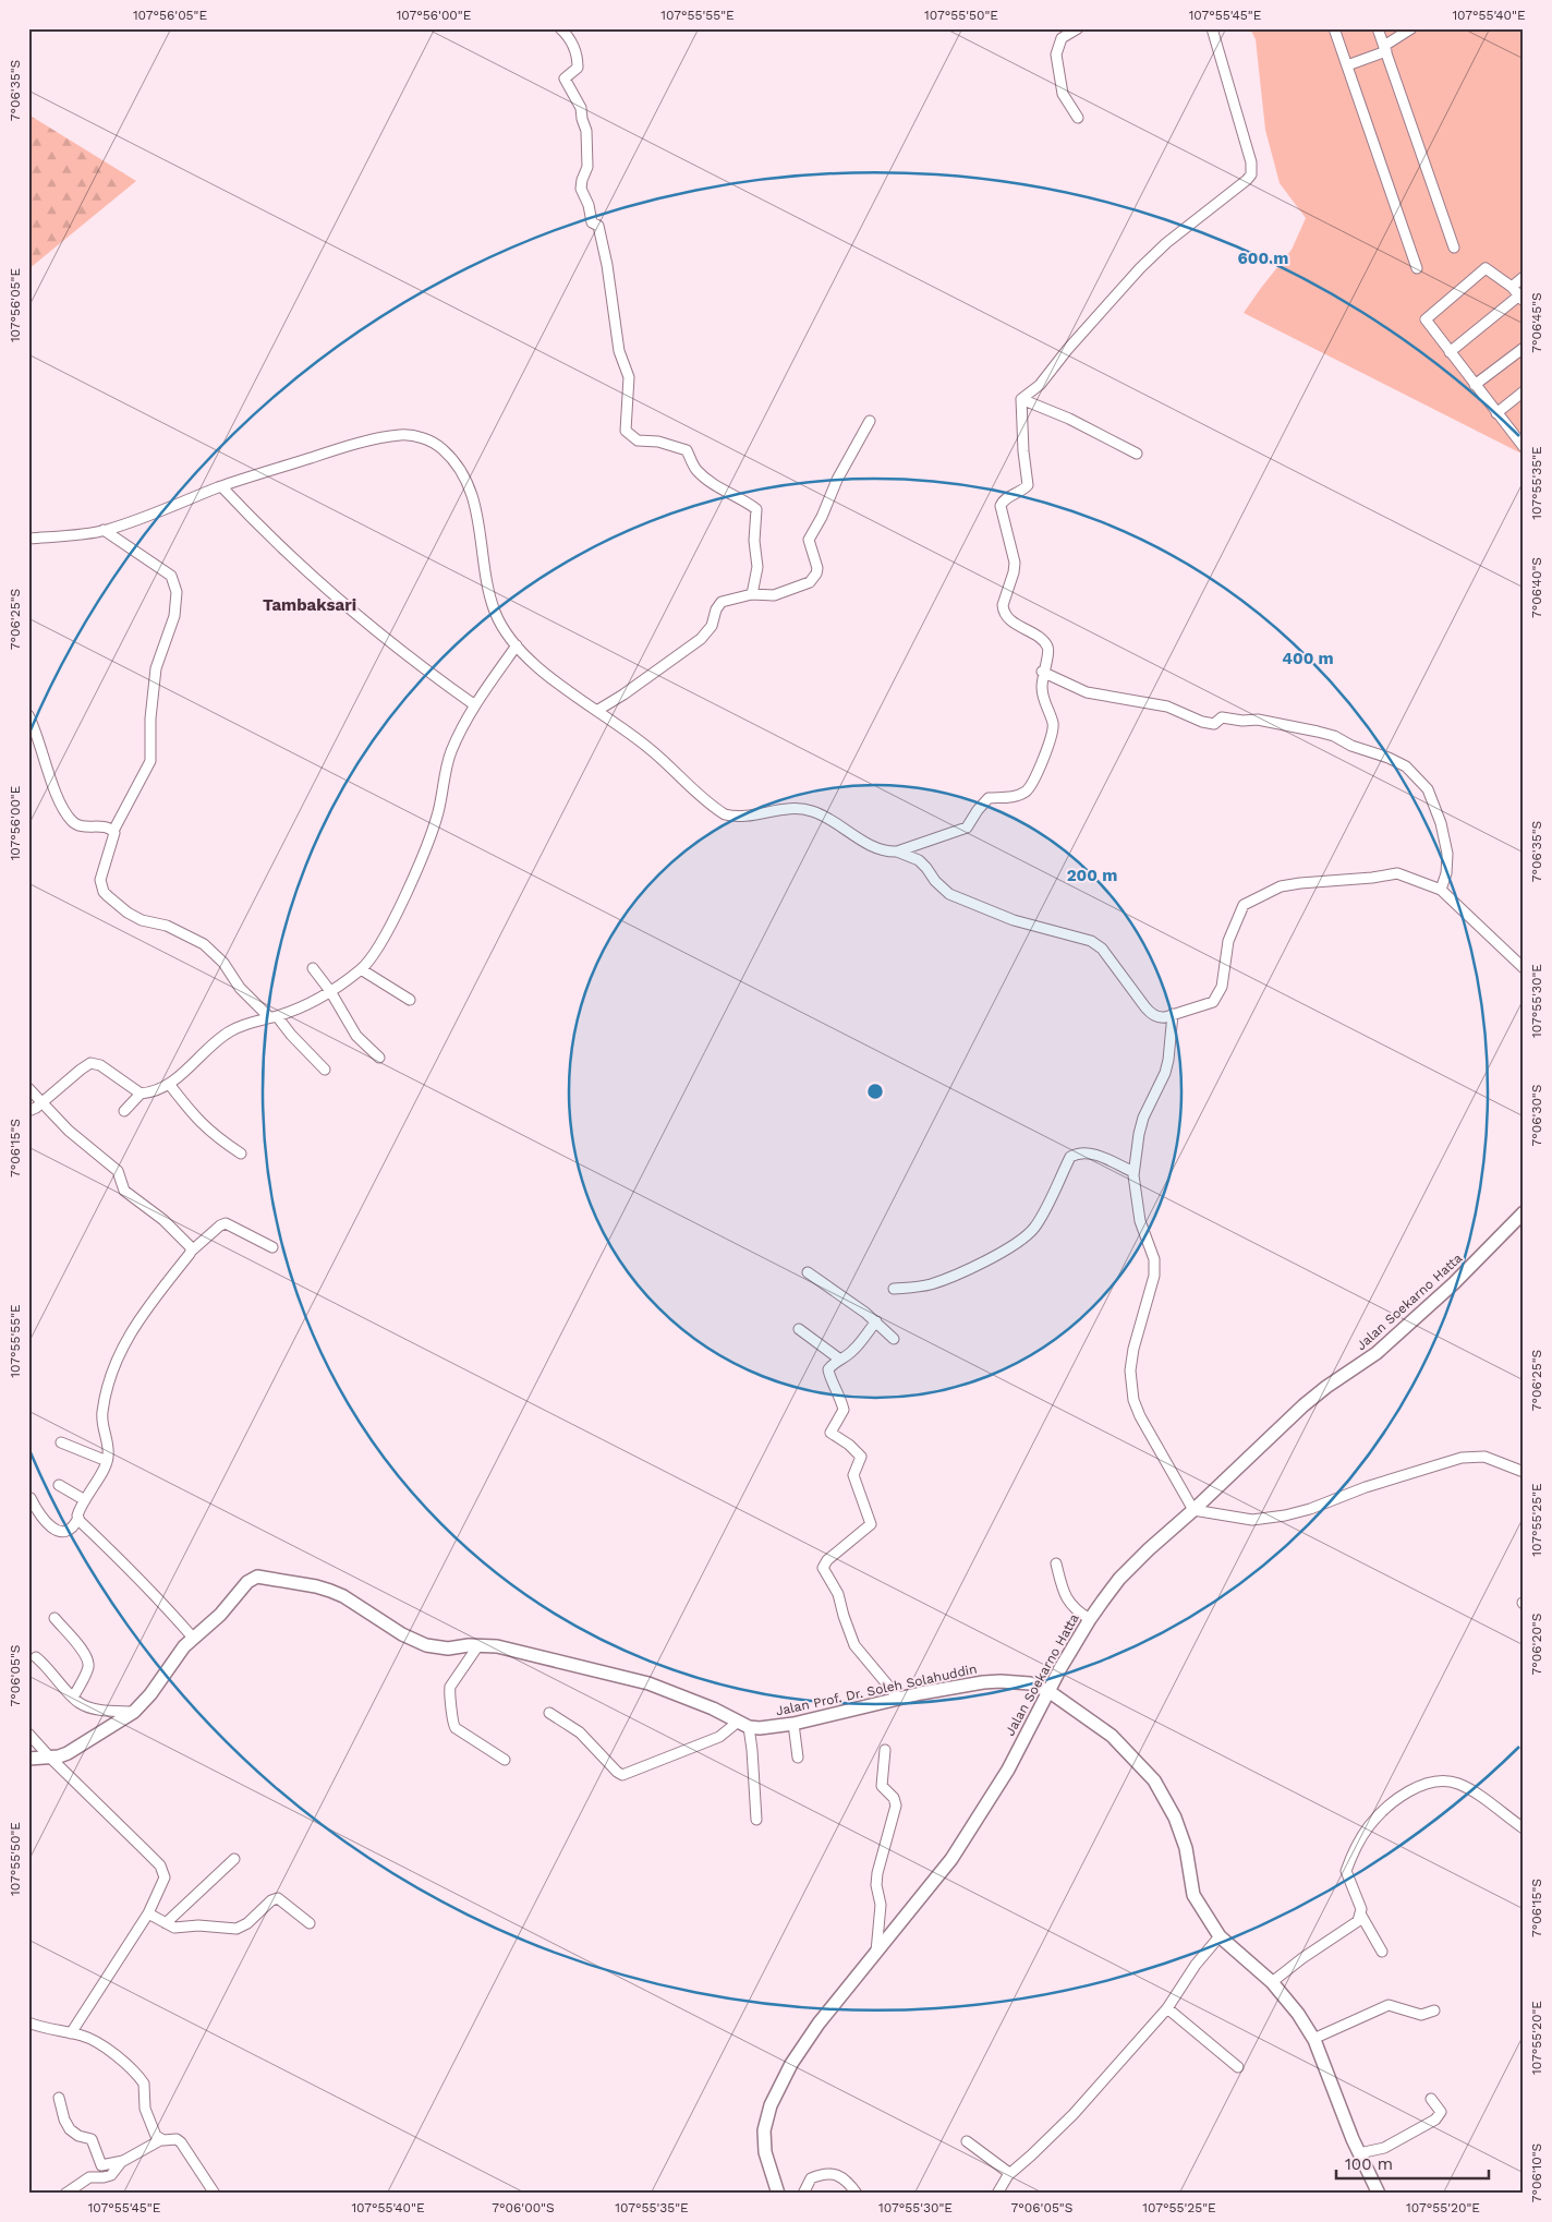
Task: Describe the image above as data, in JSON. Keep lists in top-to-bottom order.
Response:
{
  "streets": {
    "street": ["Jalan Soekarno Hatta", "Jalan Prof. Dr. Soleh Solahuddin"]
  },
  "crossings": [
    ["Jalan Soekarno Hatta", "Jalan Prof. Dr. Soleh Solahuddin"]
  ],
  "districts": ["Tambaksari"],
  "scale_bar": "100 m",
  "coordinates": [
    "107°56'05\"E",
    "107°56'00\"E",
    "107°55'55\"E",
    "107°55'50\"E",
    "107°55'45\"E",
    "107°55'40\"E",
    "7°06'35\"S",
    "7°06'45\"S",
    "107°55'35\"E",
    "7°06'40\"S",
    "7°06'25\"S",
    "107°55'30\"E",
    "7°06'30\"S",
    "7°06'15\"S",
    "107°55'25\"E",
    "7°06'20\"S",
    "7°06'05\"S",
    "107°55'20\"E",
    "7°06'10\"S",
    "7°06'00\"S"
  ],
  "rings": ["600 m", "400 m", "200 m"]
}
